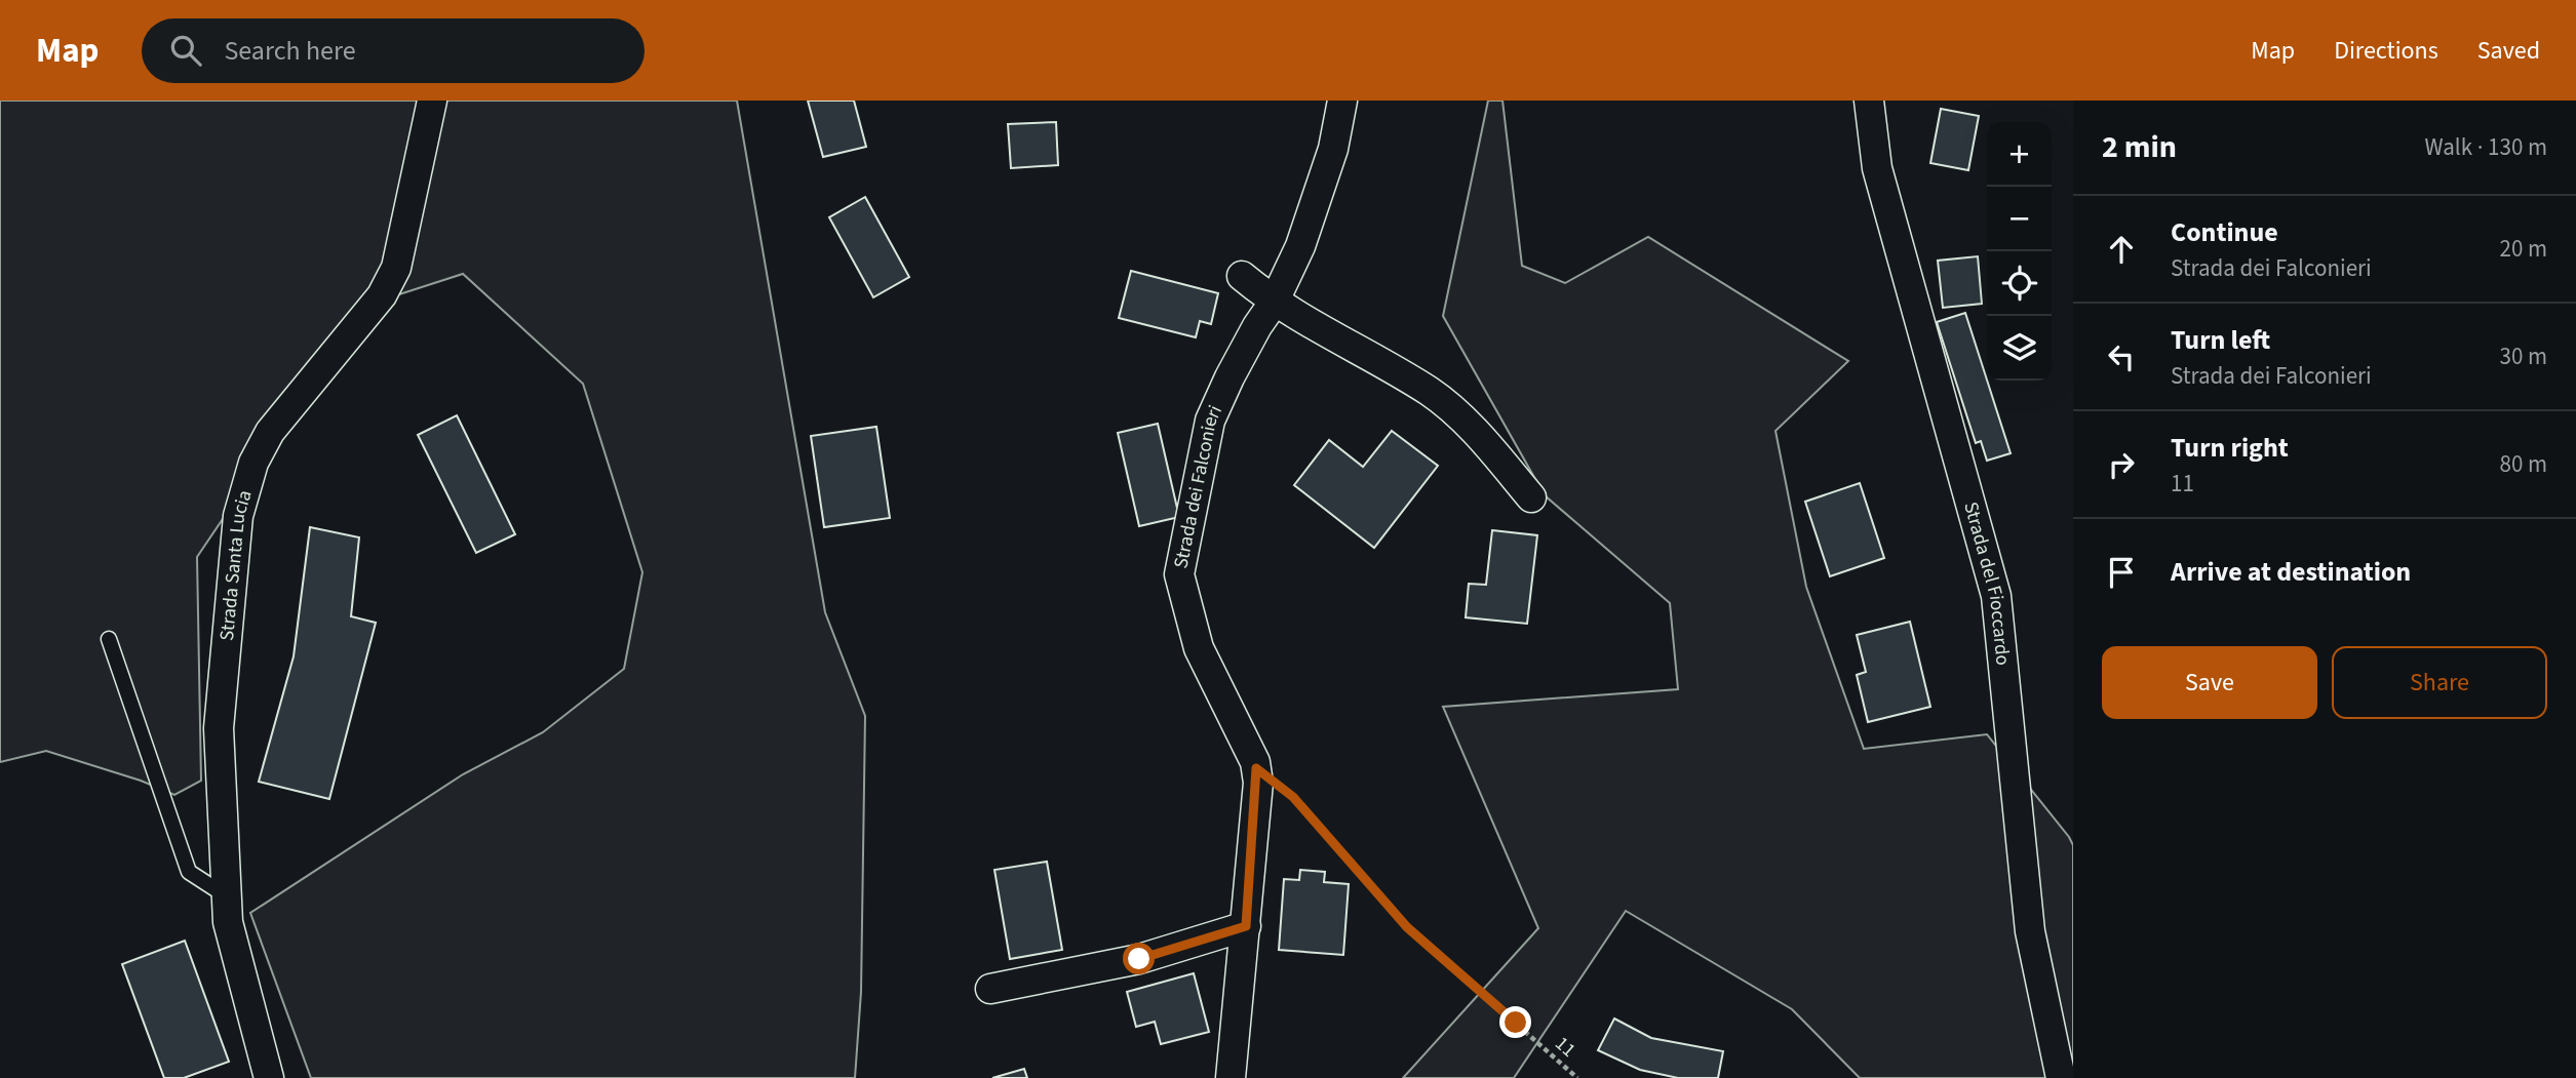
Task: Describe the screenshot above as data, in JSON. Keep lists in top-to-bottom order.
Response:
{
  "streets": {
    "street": ["Strada dei Falconieri", "Strada Santa Lucia", "Strada del Fioccardo"],
    "path": ["11"]
  },
  "crossings": [
    ["Strada dei Falconieri", "11"]
  ],
  "page": {
    "header": "Map",
    "search": "Search here",
    "nav": ["Map", "Directions", "Saved"],
    "heading": ["2 min", "Walk · 130 m"],
    "map_buttons": ["+", "−"],
    "list": [
      ["Continue", "Strada dei Falconieri", "20 m"],
      ["Turn left", "Strada dei Falconieri", "30 m"],
      ["Turn right", "11", "80 m"],
      "Arrive at destination"
    ],
    "buttons": ["Save", "Share"]
  }
}
